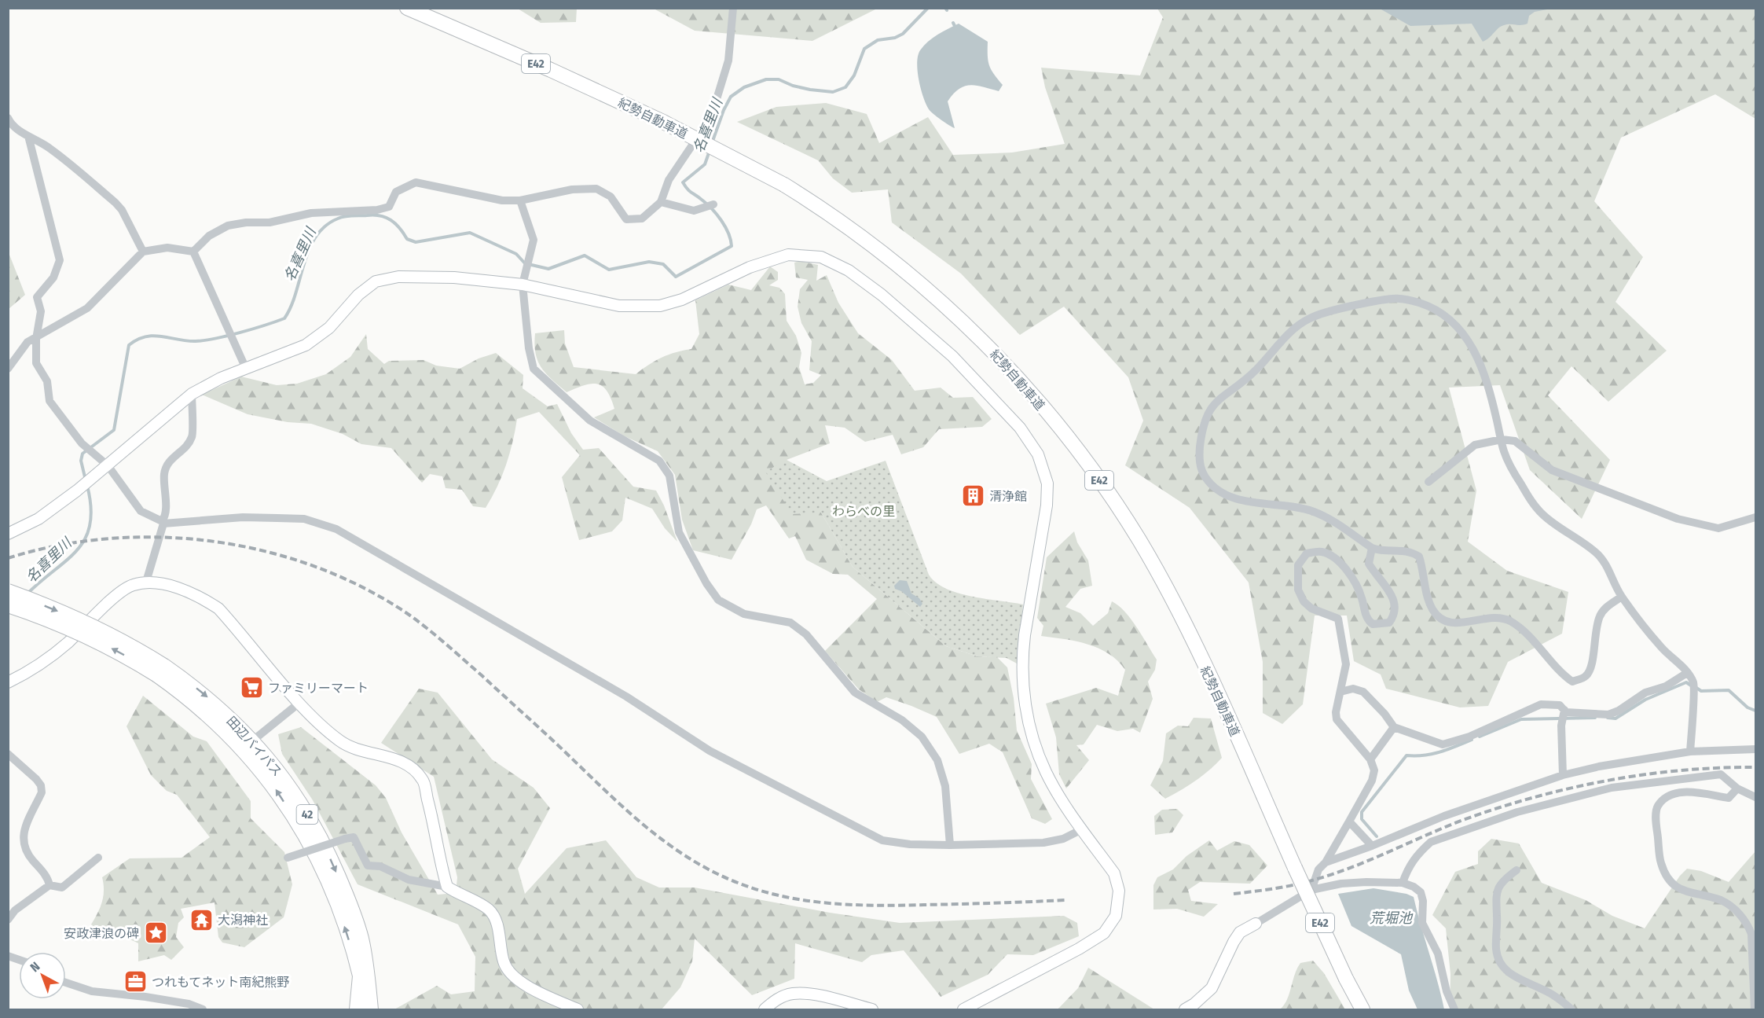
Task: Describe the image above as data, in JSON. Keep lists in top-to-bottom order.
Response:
{
  "streets": {
    "highway": [
      "E42",
      "紀勢自動車道",
      "田辺バイパス",
      "42"
    ]
  },
  "crossings": [
    ["田辺バイパス", "42"]
  ],
  "water": ["名喜里川", "荒堀池"],
  "parks": ["わらべの里"],
  "places": {
    "building": ["清浄館"],
    "supermarket": ["ファミリーマート"],
    "temple": ["大潟神社"],
    "place": ["安政津浪の碑"],
    "office": ["つれもてネット南紀熊野"]
  },
  "north": "top left"
}
